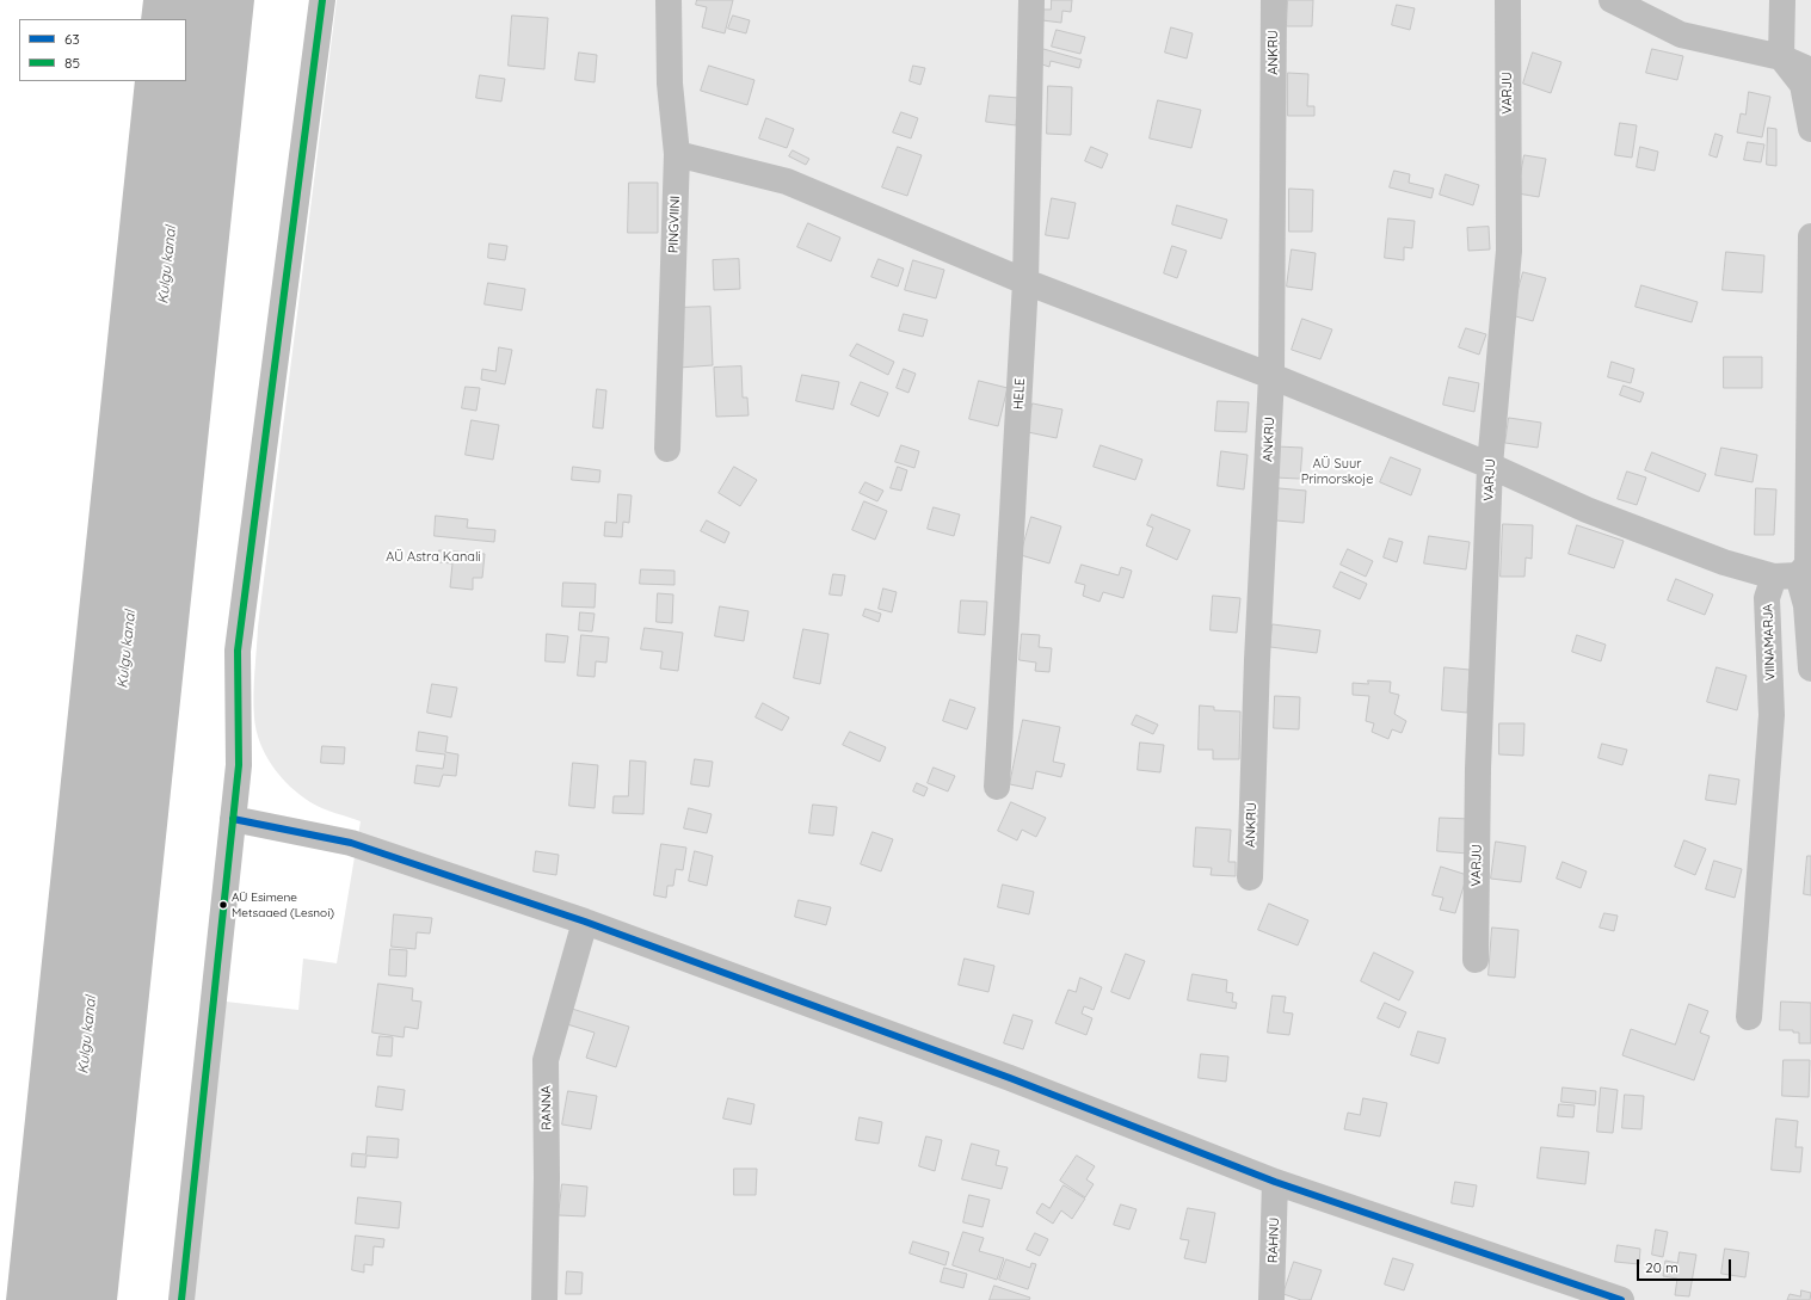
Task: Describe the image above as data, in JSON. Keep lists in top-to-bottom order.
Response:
{
  "streets": {
    "street": [
      "ANKRU",
      "VARJU",
      "PINGVIINI",
      "HELE",
      "VIINAMARJA",
      "RANNA",
      "RAHNU"
    ]
  },
  "water": ["Kulgu kanal"],
  "parks": ["AÜ Suur Primorskoje", "AÜ Astra Kanali"],
  "places": ["AÜ Esimene Metsaaed (Lesnoi)"],
  "lines": ["transit line 85", "transit line 63"],
  "legend": ["63", "85"],
  "scale_bar": "20 m"
}
